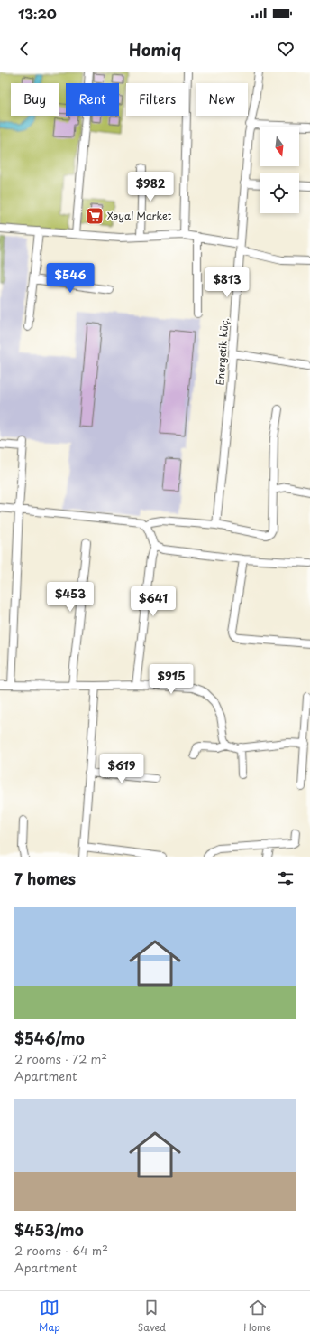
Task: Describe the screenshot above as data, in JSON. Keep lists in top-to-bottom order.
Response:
{
  "streets": {
    "street": ["Energetik küç."]
  },
  "places": {
    "supermarket": ["Xəyal Market"]
  },
  "north": "bottom",
  "page": {
    "status": "13:20",
    "header": "Homiq",
    "chip": [
      "Buy",
      "Rent",
      "Filters",
      "New"
    ],
    "price": [
      "$982",
      "$546",
      "$813",
      "$453",
      "$641",
      "$915",
      "$619"
    ],
    "heading": "7 homes",
    "list": [
      {
        "name": "$546/mo",
        "note": "2 rooms · 72 m² · Apartment"
      },
      {
        "name": "$453/mo",
        "note": "2 rooms · 64 m² · Apartment"
      }
    ],
    "tabs": ["Map", "Saved", "Home"]
  }
}
